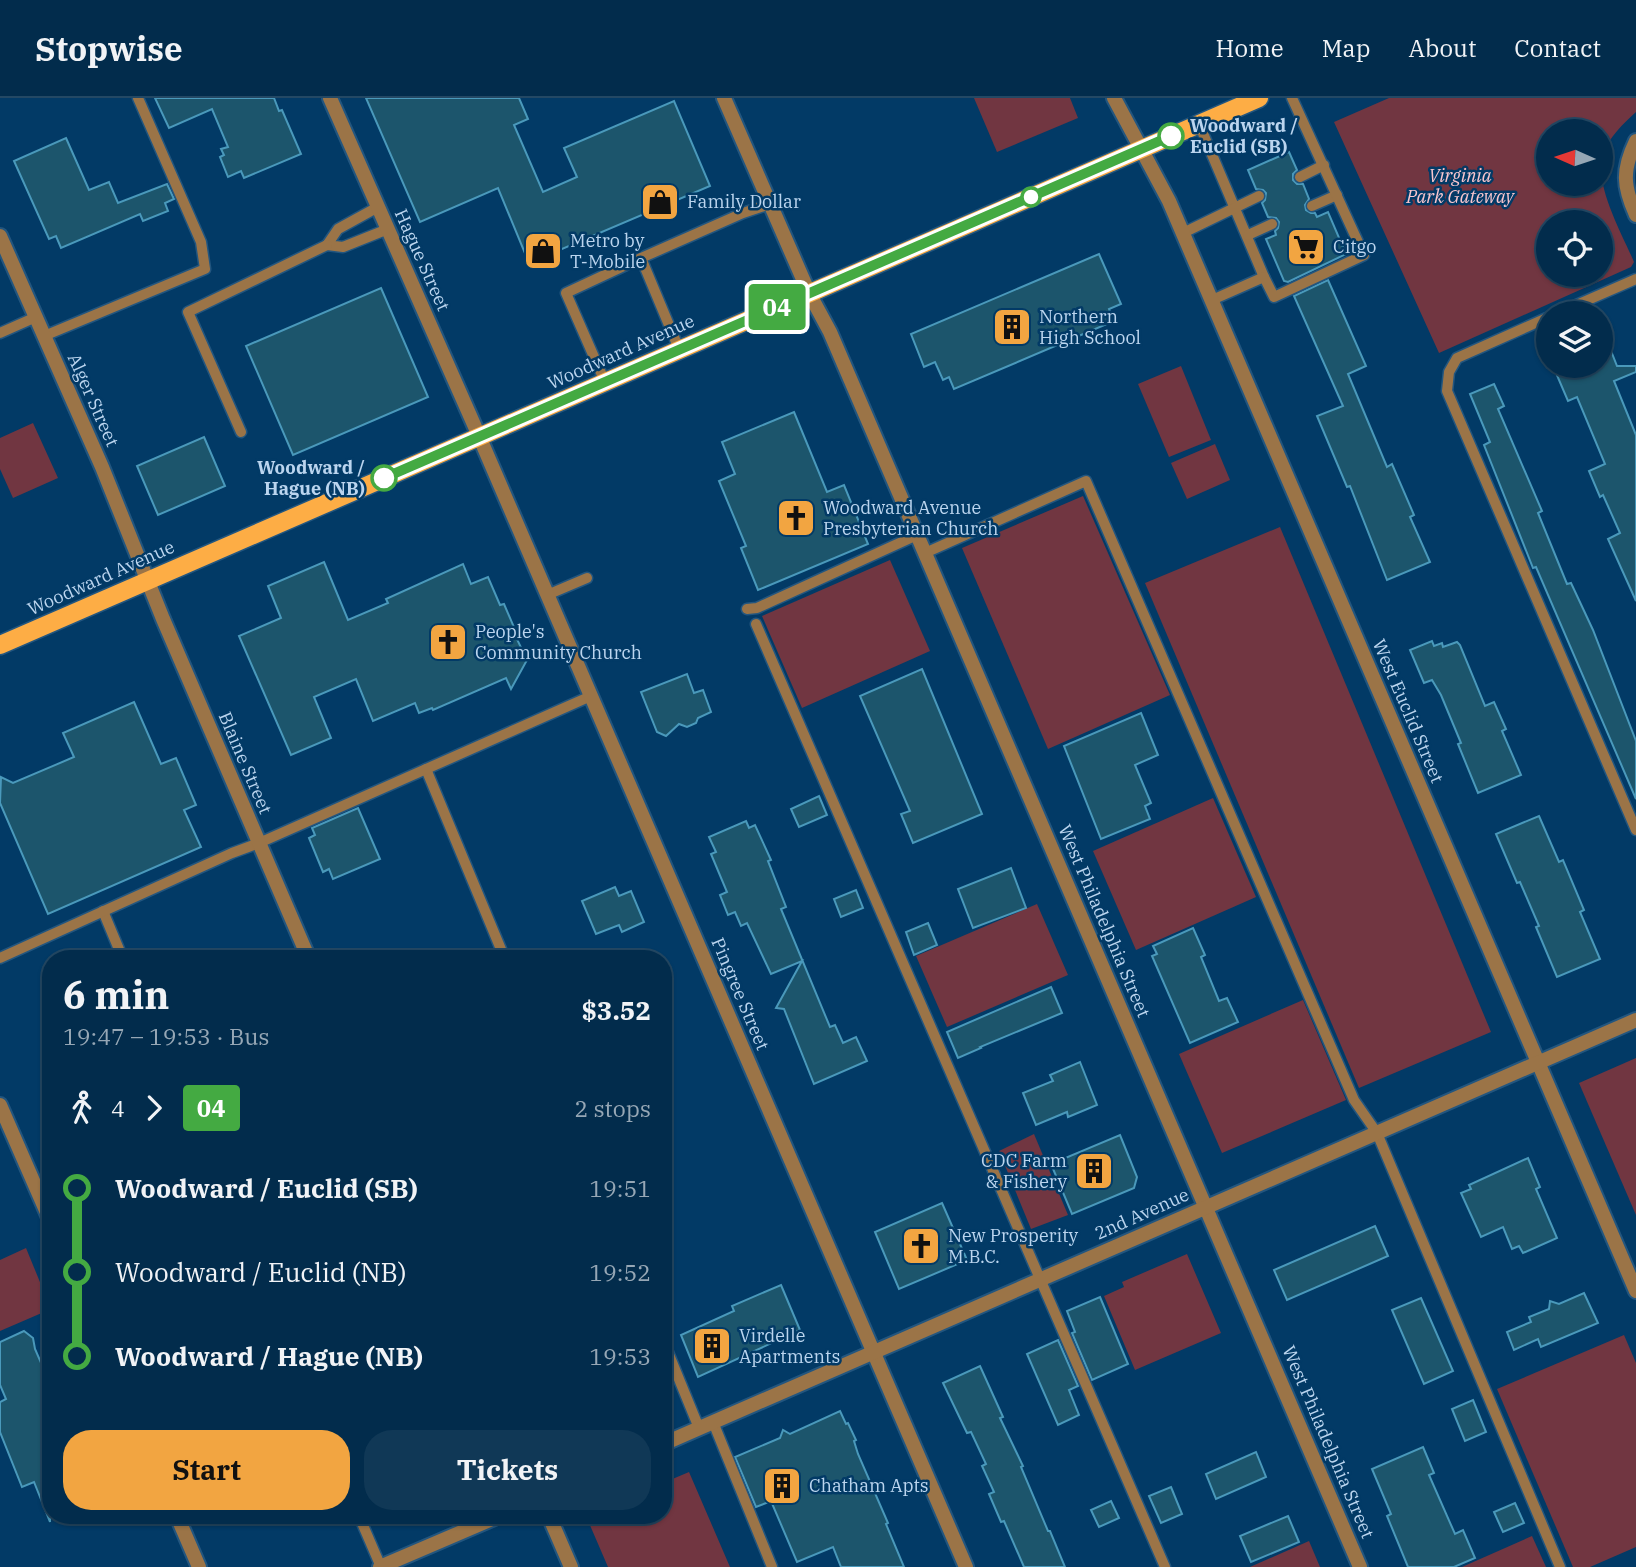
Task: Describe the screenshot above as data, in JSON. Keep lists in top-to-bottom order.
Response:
{
  "streets": {
    "main road": ["Woodward Avenue"],
    "street": [
      "Hague Street",
      "Alger Street",
      "West Euclid Street",
      "Blaine Street",
      "West Philadelphia Street",
      "Pingree Street",
      "2nd Avenue"
    ]
  },
  "crossings": [
    ["Hague Street", "Woodward Avenue"],
    ["Hague Street", "Pingree Street"],
    ["Woodward Avenue", "Alger Street"],
    ["Woodward Avenue", "West Euclid Street"],
    ["Woodward Avenue", "Blaine Street"],
    ["Woodward Avenue", "West Philadelphia Street"],
    ["Woodward Avenue", "Pingree Street"],
    ["Alger Street", "Blaine Street"],
    ["West Euclid Street", "2nd Avenue"],
    ["West Philadelphia Street", "2nd Avenue"],
    ["Pingree Street", "2nd Avenue"]
  ],
  "parks": ["Virginia Park Gateway"],
  "places": {
    "other": ["Woodward / Euclid (SB)", "Woodward / Hague (NB)"],
    "shop": ["Family Dollar", "Metro by T-Mobile"],
    "supermarket": ["Citgo"],
    "building": [
      "Northern High School",
      "CDC Farm & Fishery",
      "Virdelle Apartments",
      "Chatham Apts"
    ],
    "church": ["Woodward Avenue Presbyterian Church", "People's Community Church", "New Prosperity M.B.C."]
  },
  "lines": ["bus line 04"],
  "north": "left",
  "page": {
    "header": "Stopwise",
    "nav": [
      "Home",
      "Map",
      "About",
      "Contact"
    ],
    "on_map": "04",
    "heading": ["6 min", "19:47 – 19:53 · Bus", "$3.52"],
    "legs": ["4", "04", "2 stops"],
    "list": [
      {
        "name": "Woodward / Euclid (SB)",
        "value": "19:51"
      },
      {
        "name": "Woodward / Euclid (NB)",
        "value": "19:52"
      },
      {
        "name": "Woodward / Hague (NB)",
        "value": "19:53"
      }
    ],
    "buttons": ["Start", "Tickets"]
  }
}
